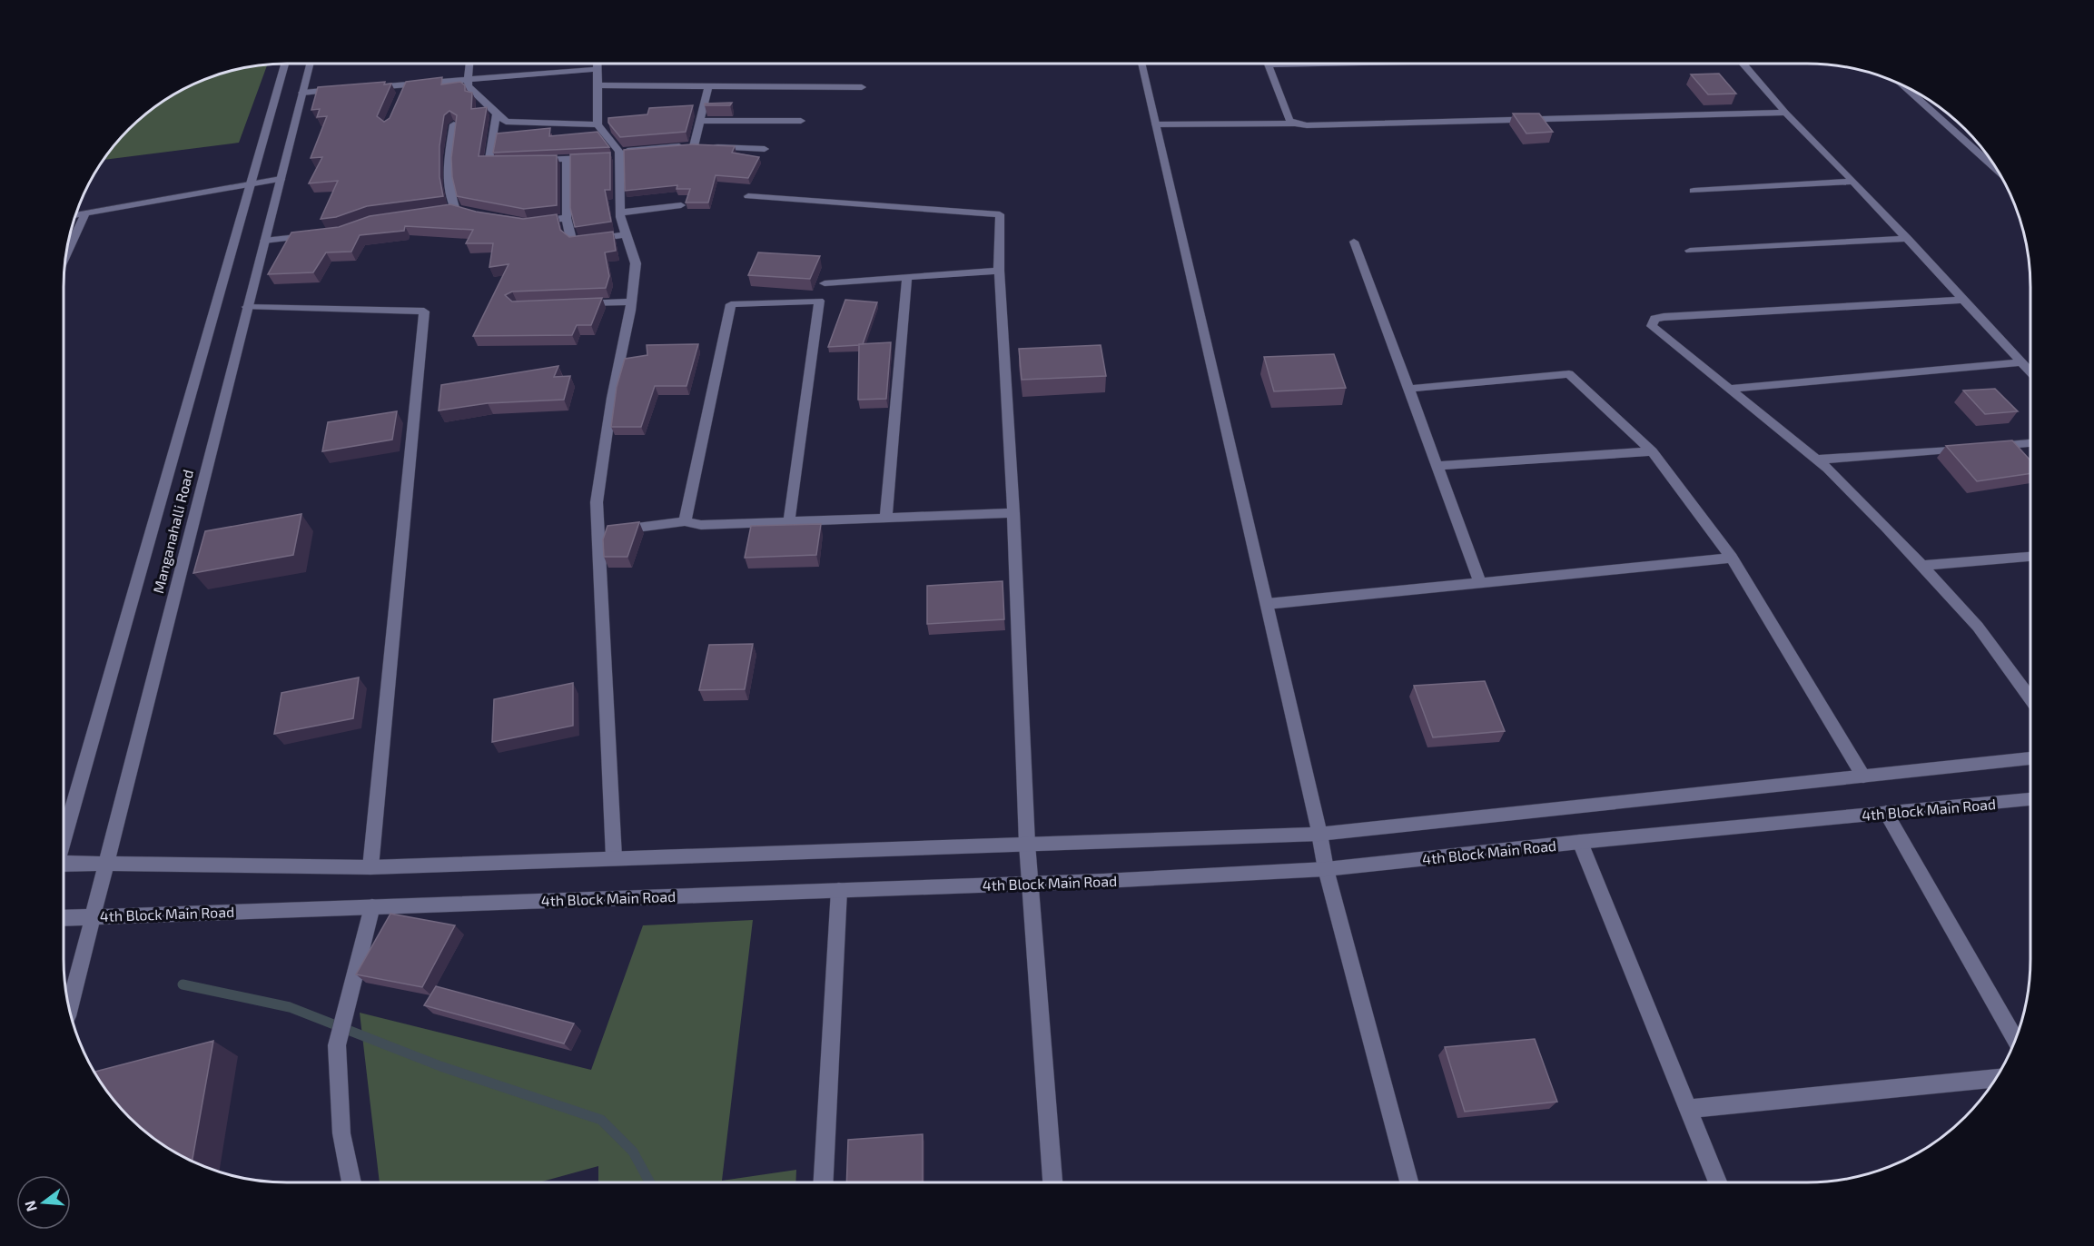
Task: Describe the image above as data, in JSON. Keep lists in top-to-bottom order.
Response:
{
  "streets": {
    "street": ["Manganahalli Road", "4th Block Main Road"]
  },
  "crossings": [
    ["Manganahalli Road", "4th Block Main Road"]
  ],
  "north": "left"
}
